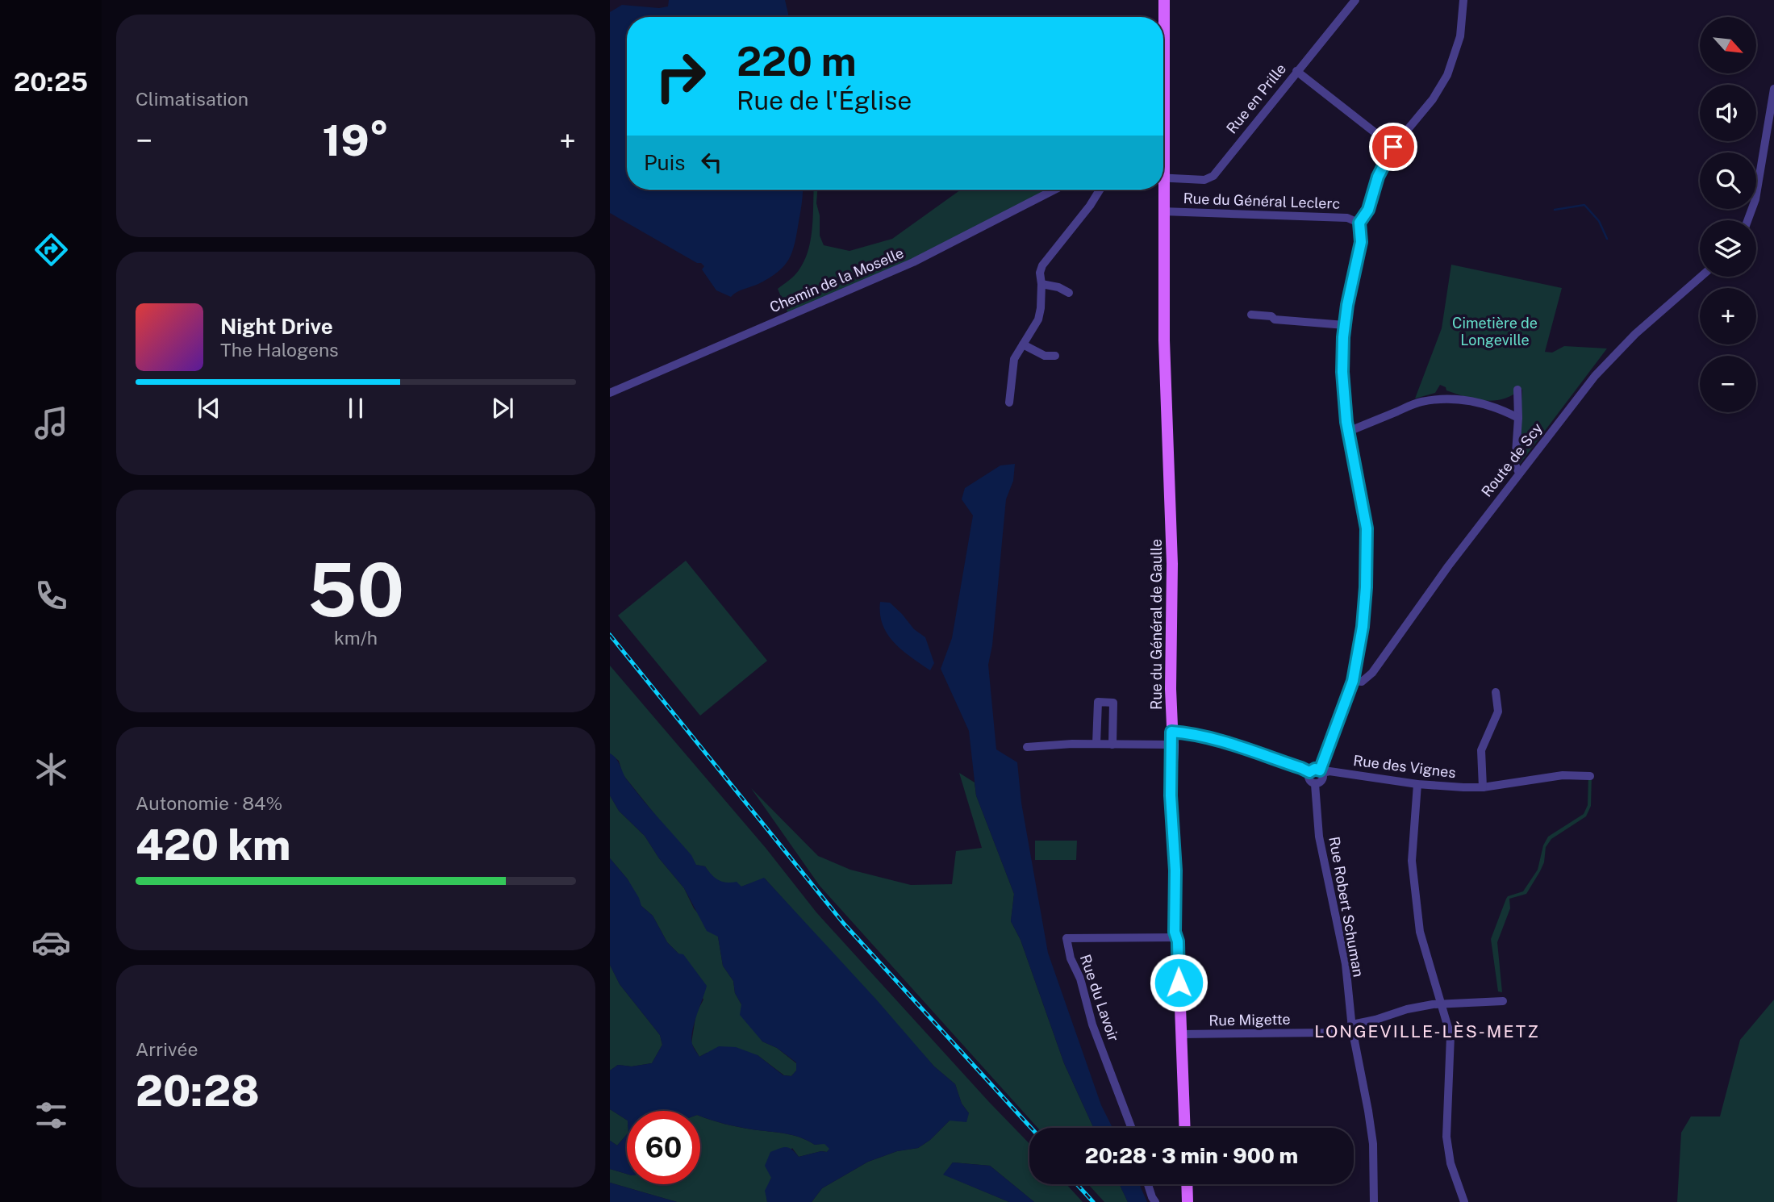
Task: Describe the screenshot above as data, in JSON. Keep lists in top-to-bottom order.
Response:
{
  "streets": {
    "main road": ["Rue du Général de Gaulle"],
    "street": [
      "Rue en Prille",
      "Rue du Général Leclerc",
      "Chemin de la Moselle",
      "Route de Scy",
      "Rue des Vignes",
      "Rue Robert Schuman",
      "Rue du Lavoir",
      "Rue Migette"
    ]
  },
  "crossings": [
    ["Rue du Général Leclerc", "Rue du Général de Gaulle"],
    ["Rue du Général de Gaulle", "Rue du Lavoir"],
    ["Rue du Général de Gaulle", "Rue Migette"],
    ["Rue des Vignes", "Rue Robert Schuman"],
    ["Rue Robert Schuman", "Rue Migette"]
  ],
  "districts": ["LONGEVILLE-LÈS-METZ"],
  "parks": ["Cimetière de Longeville"],
  "north": "bottom right",
  "page": {
    "tabs": "20:25",
    "tile": [
      "Climatisation",
      ["50", "km/h"],
      ["Autonomie · 84%", "420 km"],
      ["Arrivée", "20:28"]
    ],
    "map_buttons": ["+", "−"],
    "turn": ["220 m", "Rue de l'Église"],
    "heat": ["−", "19°", "+"],
    "then": "Puis",
    "song": ["Night Drive", "The Halogens"],
    "limit": "60",
    "trip": "20:28 · 3 min · 900 m"
  }
}
